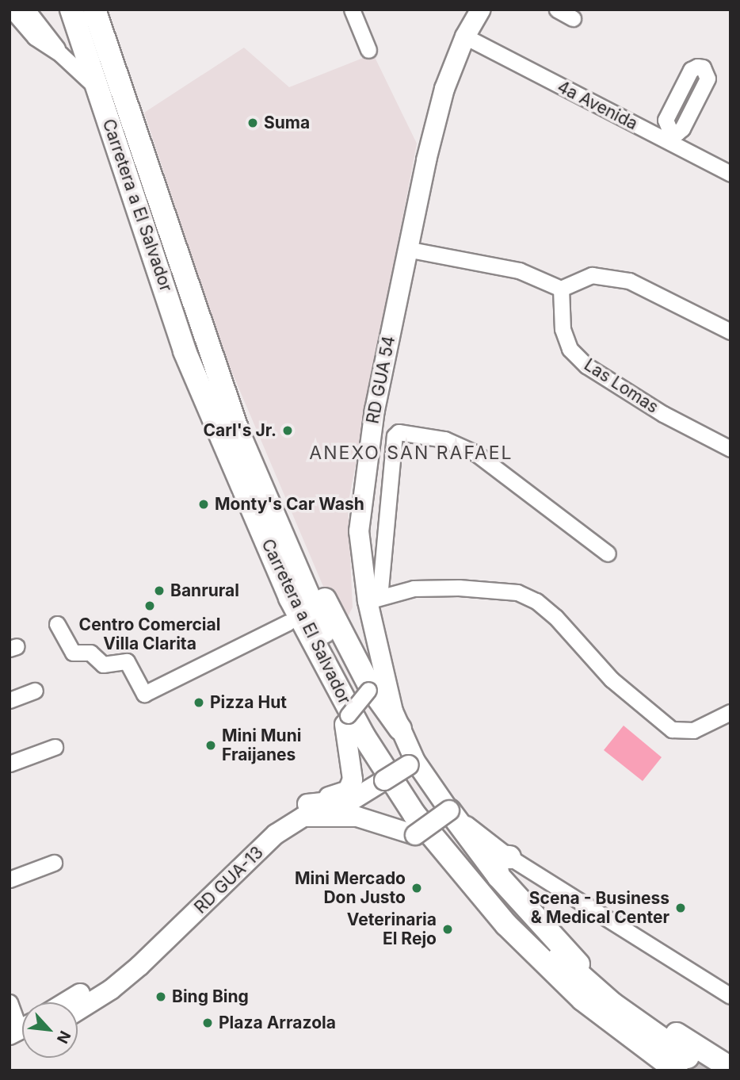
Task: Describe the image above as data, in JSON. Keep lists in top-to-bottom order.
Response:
{
  "streets": {
    "highway": ["Carretera a El Salvador"],
    "main road": ["RD GUA 54", "RD GUA-13"],
    "street": ["4a Avenida", "Las Lomas"]
  },
  "crossings": [
    ["4a Avenida", "RD GUA 54"],
    ["RD GUA 54", "RD GUA-13"]
  ],
  "districts": ["ANEXO SAN RAFAEL"],
  "places": [
    "Suma",
    "Carl's Jr.",
    "Monty's Car Wash",
    "Banrural",
    "Centro Comercial Villa Clarita",
    "Pizza Hut",
    "Mini Muni Fraijanes",
    "Mini Mercado Don Justo",
    "Scena - Business & Medical Center",
    "Veterinaria El Rejo",
    "Bing Bing",
    "Plaza Arrazola"
  ],
  "north": "bottom right"
}
